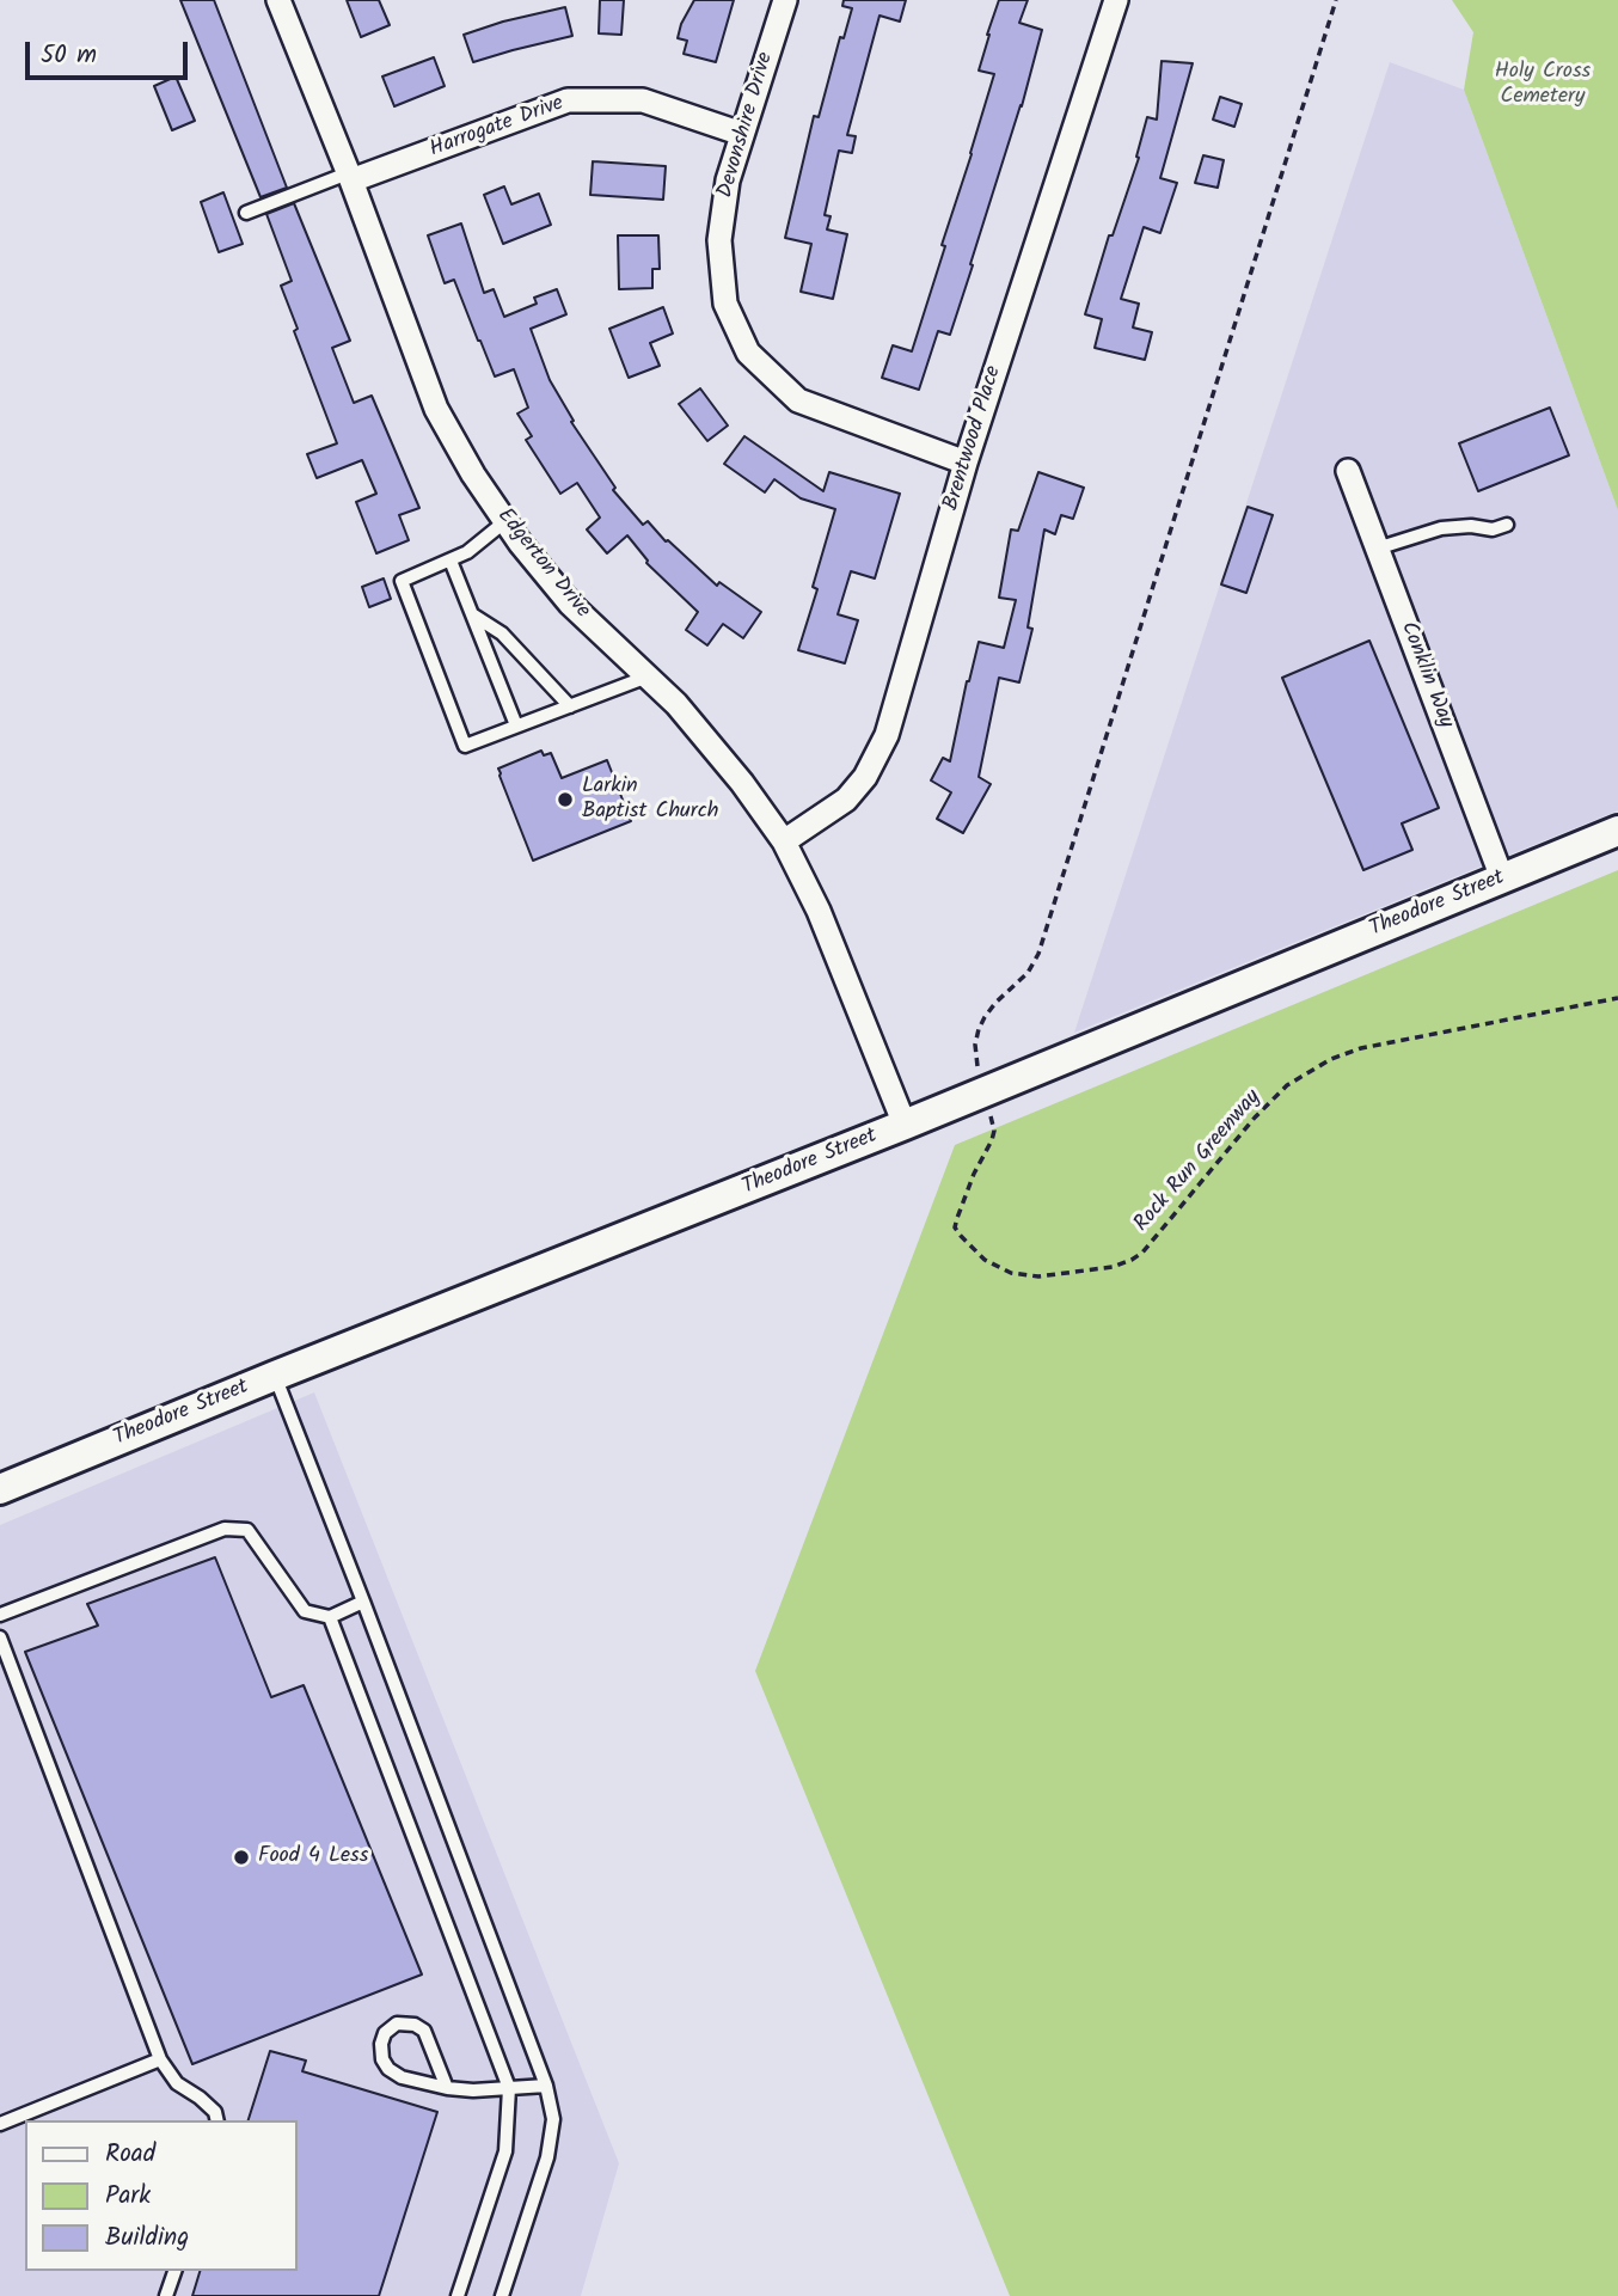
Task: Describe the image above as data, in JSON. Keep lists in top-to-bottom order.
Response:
{
  "streets": {
    "street": [
      "Devonshire Drive",
      "Harrogate Drive",
      "Brentwood Place",
      "Edgerton Drive",
      "Conklin Way",
      "Theodore Street"
    ],
    "path": ["Rock Run Greenway"]
  },
  "crossings": [
    ["Devonshire Drive", "Harrogate Drive"],
    ["Devonshire Drive", "Brentwood Place"],
    ["Harrogate Drive", "Edgerton Drive"],
    ["Brentwood Place", "Edgerton Drive"],
    ["Edgerton Drive", "Theodore Street"],
    ["Conklin Way", "Theodore Street"],
    ["Theodore Street", "Rock Run Greenway"]
  ],
  "parks": ["Holy Cross Cemetery"],
  "places": ["Larkin Baptist Church", "Food 4 Less"],
  "legend": ["Road", "Park", "Building"],
  "scale_bar": "50 m"
}
